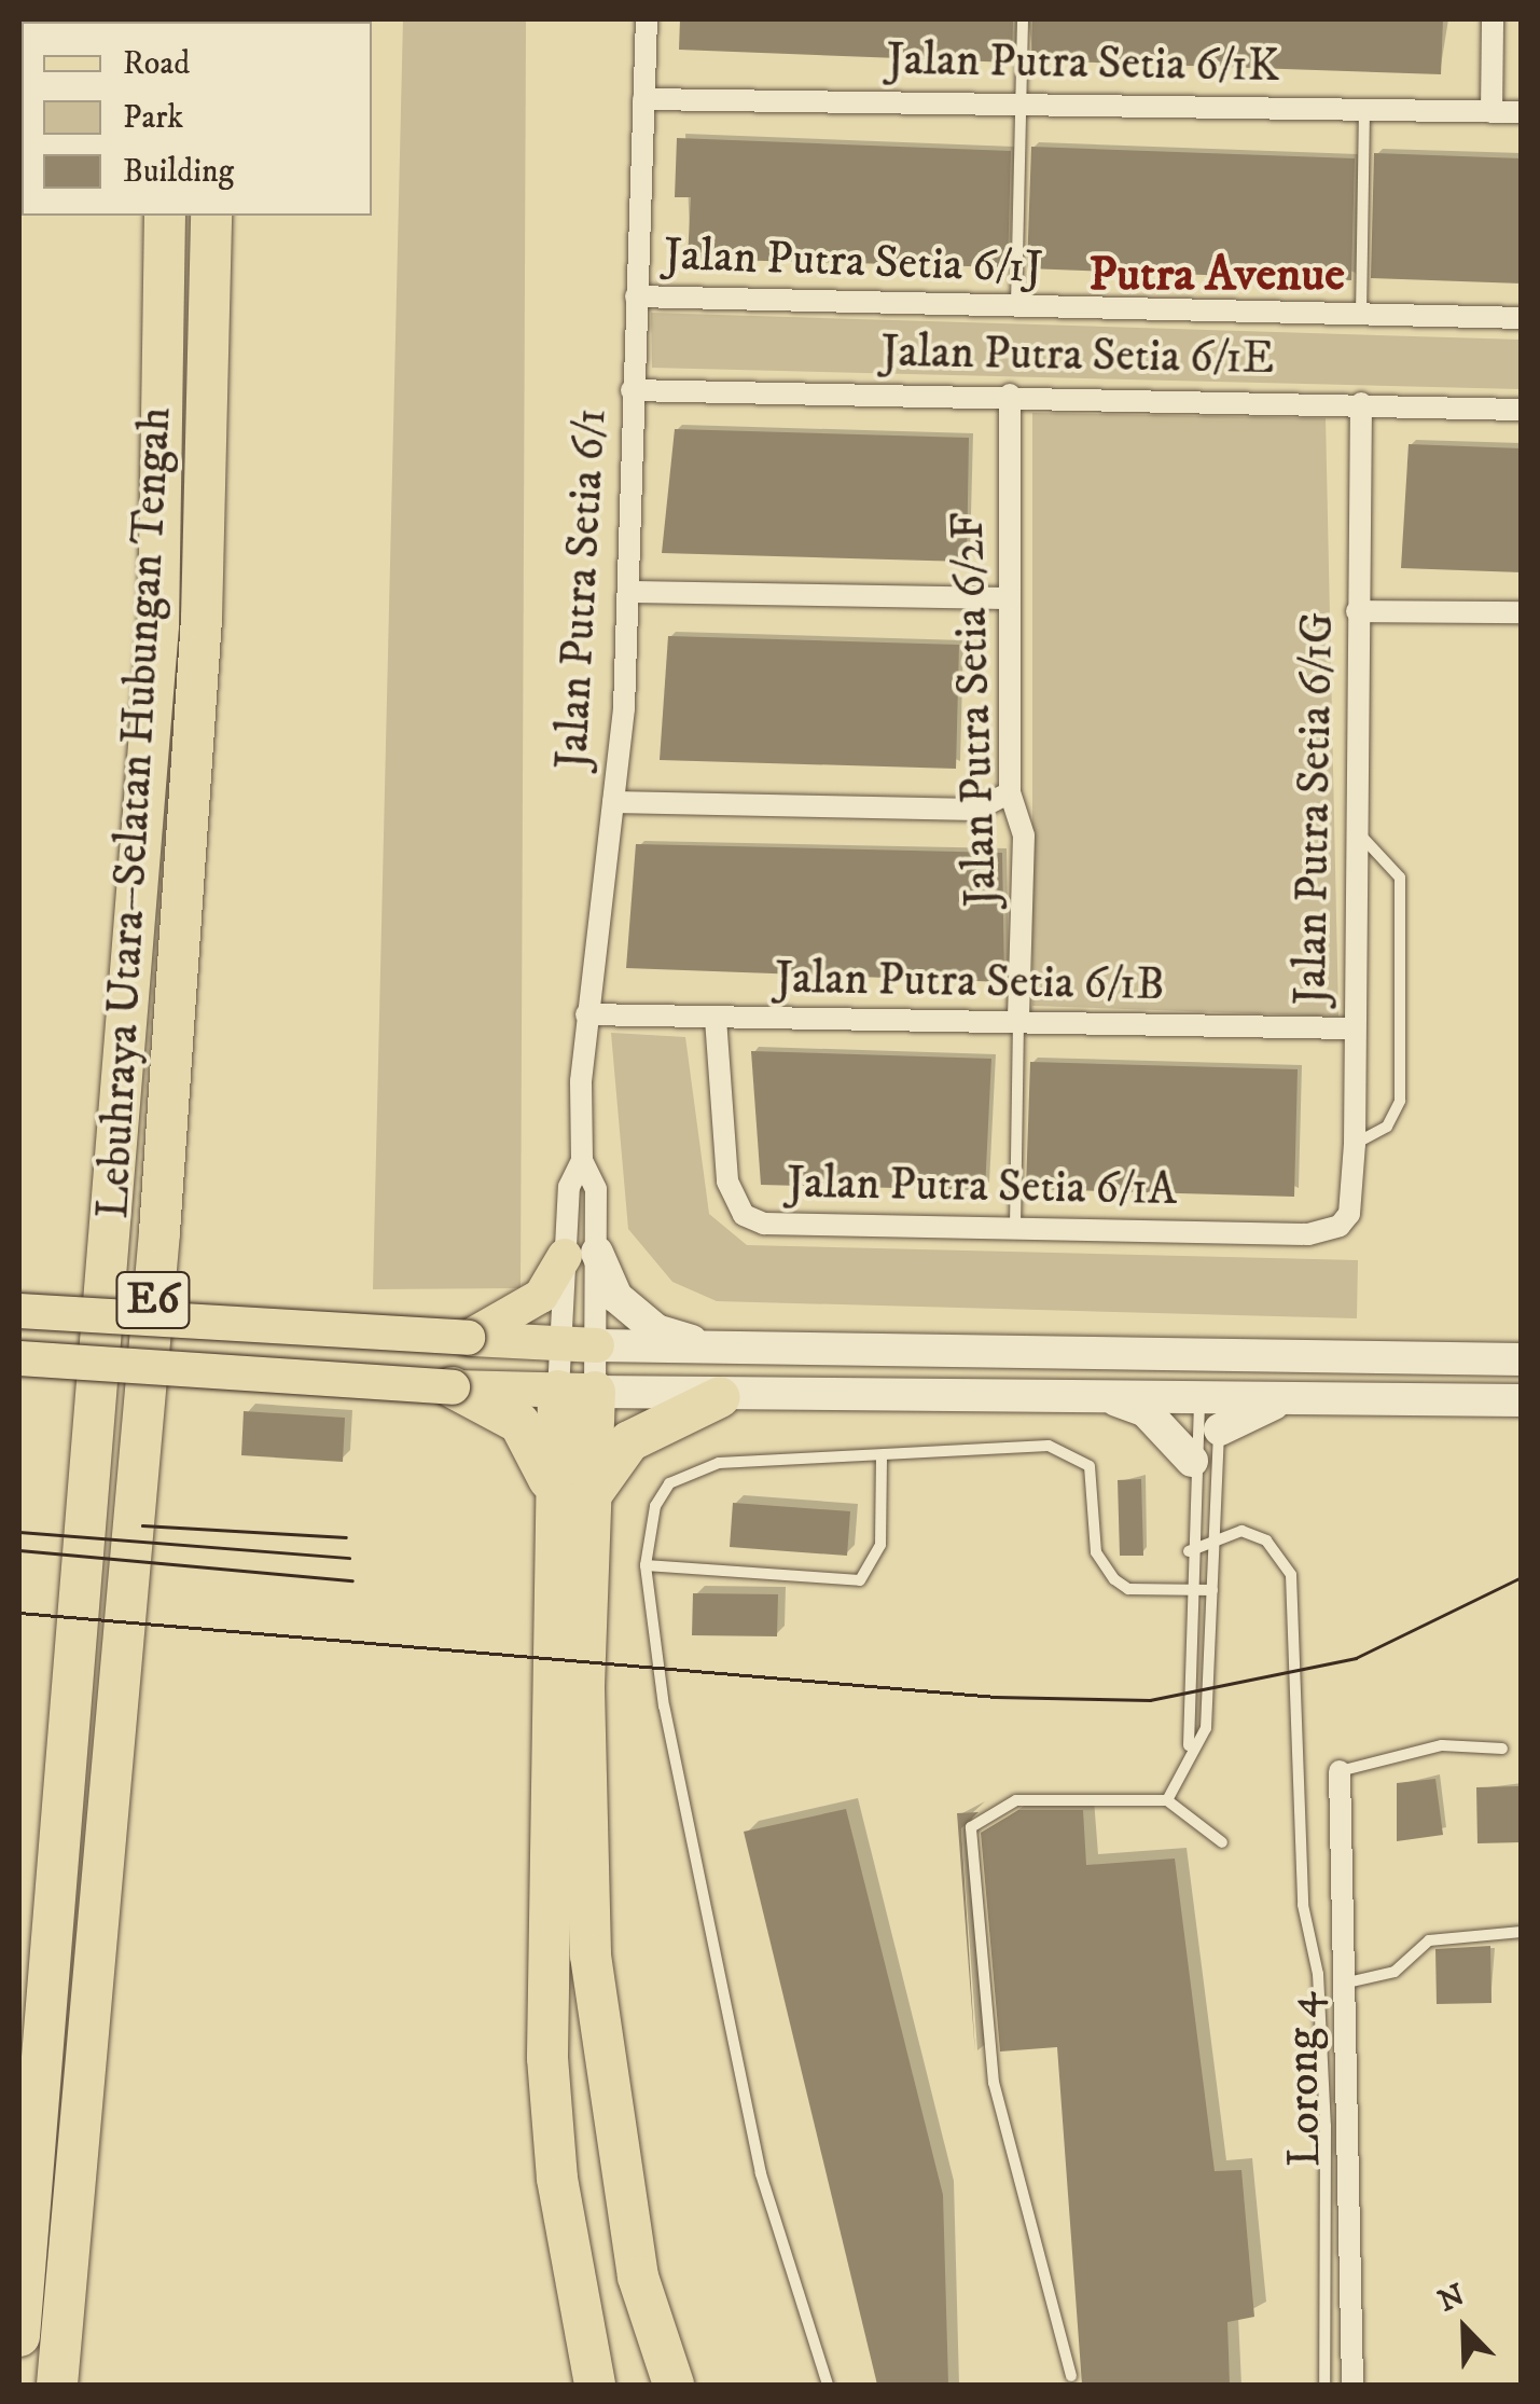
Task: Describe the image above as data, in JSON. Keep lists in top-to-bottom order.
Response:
{
  "streets": {
    "highway": ["Lebuhraya Utara–Selatan Hubungan Tengah", "E6"],
    "street": [
      "Jalan Putra Setia 6/1K",
      "Jalan Putra Setia 6/1J",
      "Jalan Putra Setia 6/1E",
      "Jalan Putra Setia 6/1",
      "Jalan Putra Setia 6/2F",
      "Jalan Putra Setia 6/1G",
      "Jalan Putra Setia 6/1B",
      "Jalan Putra Setia 6/1A",
      "Lorong 4"
    ]
  },
  "crossings": [
    ["Jalan Putra Setia 6/1K", "Jalan Putra Setia 6/1"],
    ["Jalan Putra Setia 6/1J", "Jalan Putra Setia 6/1"],
    ["Jalan Putra Setia 6/1E", "Jalan Putra Setia 6/1"],
    ["Jalan Putra Setia 6/1E", "Jalan Putra Setia 6/2F"],
    ["Jalan Putra Setia 6/1E", "Jalan Putra Setia 6/1G"],
    ["Jalan Putra Setia 6/1", "Jalan Putra Setia 6/1B"],
    ["Jalan Putra Setia 6/2F", "Jalan Putra Setia 6/1B"],
    ["Jalan Putra Setia 6/1G", "Jalan Putra Setia 6/1B"],
    ["Jalan Putra Setia 6/1G", "Jalan Putra Setia 6/1A"],
    ["Jalan Putra Setia 6/1B", "Jalan Putra Setia 6/1A"]
  ],
  "districts": ["Putra Avenue"],
  "legend": ["Road", "Park", "Building"],
  "north": "top left"
}
